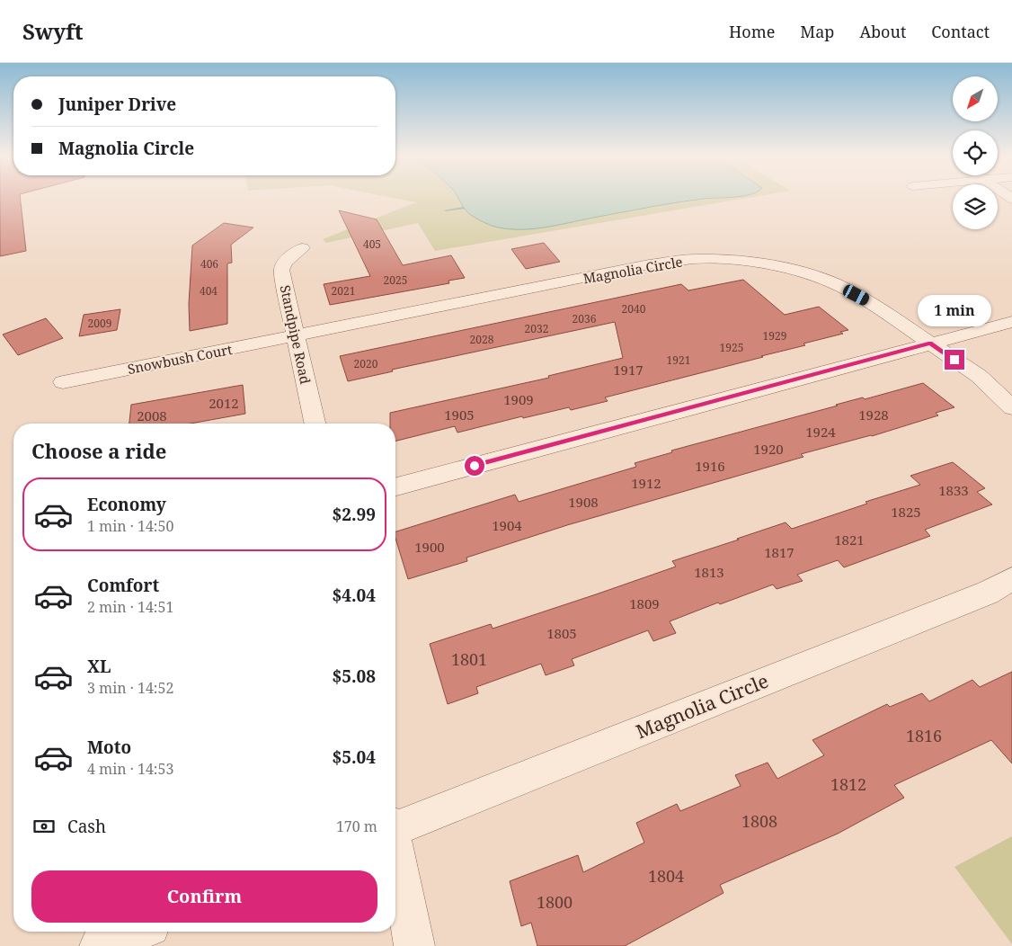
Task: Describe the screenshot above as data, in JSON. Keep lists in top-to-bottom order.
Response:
{
  "streets": {
    "street": ["Magnolia Circle", "Standpipe Road", "Snowbush Court"]
  },
  "crossings": [
    ["Magnolia Circle", "Standpipe Road"],
    ["Magnolia Circle", "Snowbush Court"],
    ["Standpipe Road", "Snowbush Court"]
  ],
  "house_numbers": [
    "405",
    "406",
    "2025",
    "404",
    "2021",
    "2040",
    "2036",
    "2009",
    "2032",
    "1929",
    "2028",
    "1925",
    "1921",
    "2020",
    "1917",
    "1909",
    "2012",
    "1905",
    "1928",
    "2008",
    "1924",
    "1920",
    "1916",
    "1912",
    "1833",
    "1908",
    "1825",
    "1904",
    "1821",
    "1900",
    "1817",
    "1813",
    "1809",
    "1805",
    "1801",
    "1816",
    "1812",
    "1808",
    "1804",
    "1800"
  ],
  "north": "bottom left",
  "page": {
    "header": "Swyft",
    "nav": [
      "Home",
      "Map",
      "About",
      "Contact"
    ],
    "banner": ["Juniper Drive", "Magnolia Circle"],
    "bubble": "1 min",
    "heading": "Choose a ride",
    "list": [
      {
        "name": "Economy",
        "note": "1 min · 14:50",
        "value": "$2.99"
      },
      {
        "name": "Comfort",
        "note": "2 min · 14:51",
        "value": "$4.04"
      },
      {
        "name": "XL",
        "note": "3 min · 14:52",
        "value": "$5.08"
      },
      {
        "name": "Moto",
        "note": "4 min · 14:53",
        "value": "$5.04"
      }
    ],
    "pay": ["Cash", "170 m"],
    "buttons": "Confirm"
  }
}
